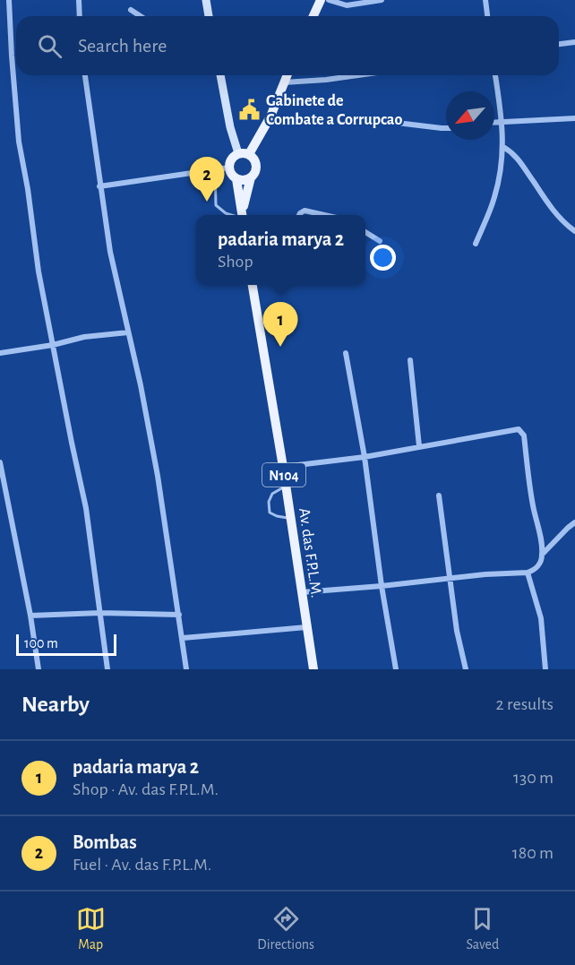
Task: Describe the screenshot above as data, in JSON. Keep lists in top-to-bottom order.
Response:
{
  "streets": {
    "main road": ["N104", "Av. das F.P.L.M."]
  },
  "places": {
    "public building": ["Gabinete de Combate a Corrupcao"]
  },
  "scale_bar": "100 m",
  "north": "bottom left",
  "page": {
    "search": "Search here",
    "pins": ["2", "1"],
    "popup": ["padaria marya 2", "Shop"],
    "scale": "100 m",
    "heading": ["Nearby", "2 results"],
    "list": [
      {
        "mark": "1",
        "name": "padaria marya 2",
        "note": "Shop · Av. das F.P.L.M.",
        "value": "130 m"
      },
      {
        "mark": "2",
        "name": "Bombas",
        "note": "Fuel · Av. das F.P.L.M.",
        "value": "180 m"
      }
    ],
    "nav": ["Map", "Directions", "Saved"]
  }
}
